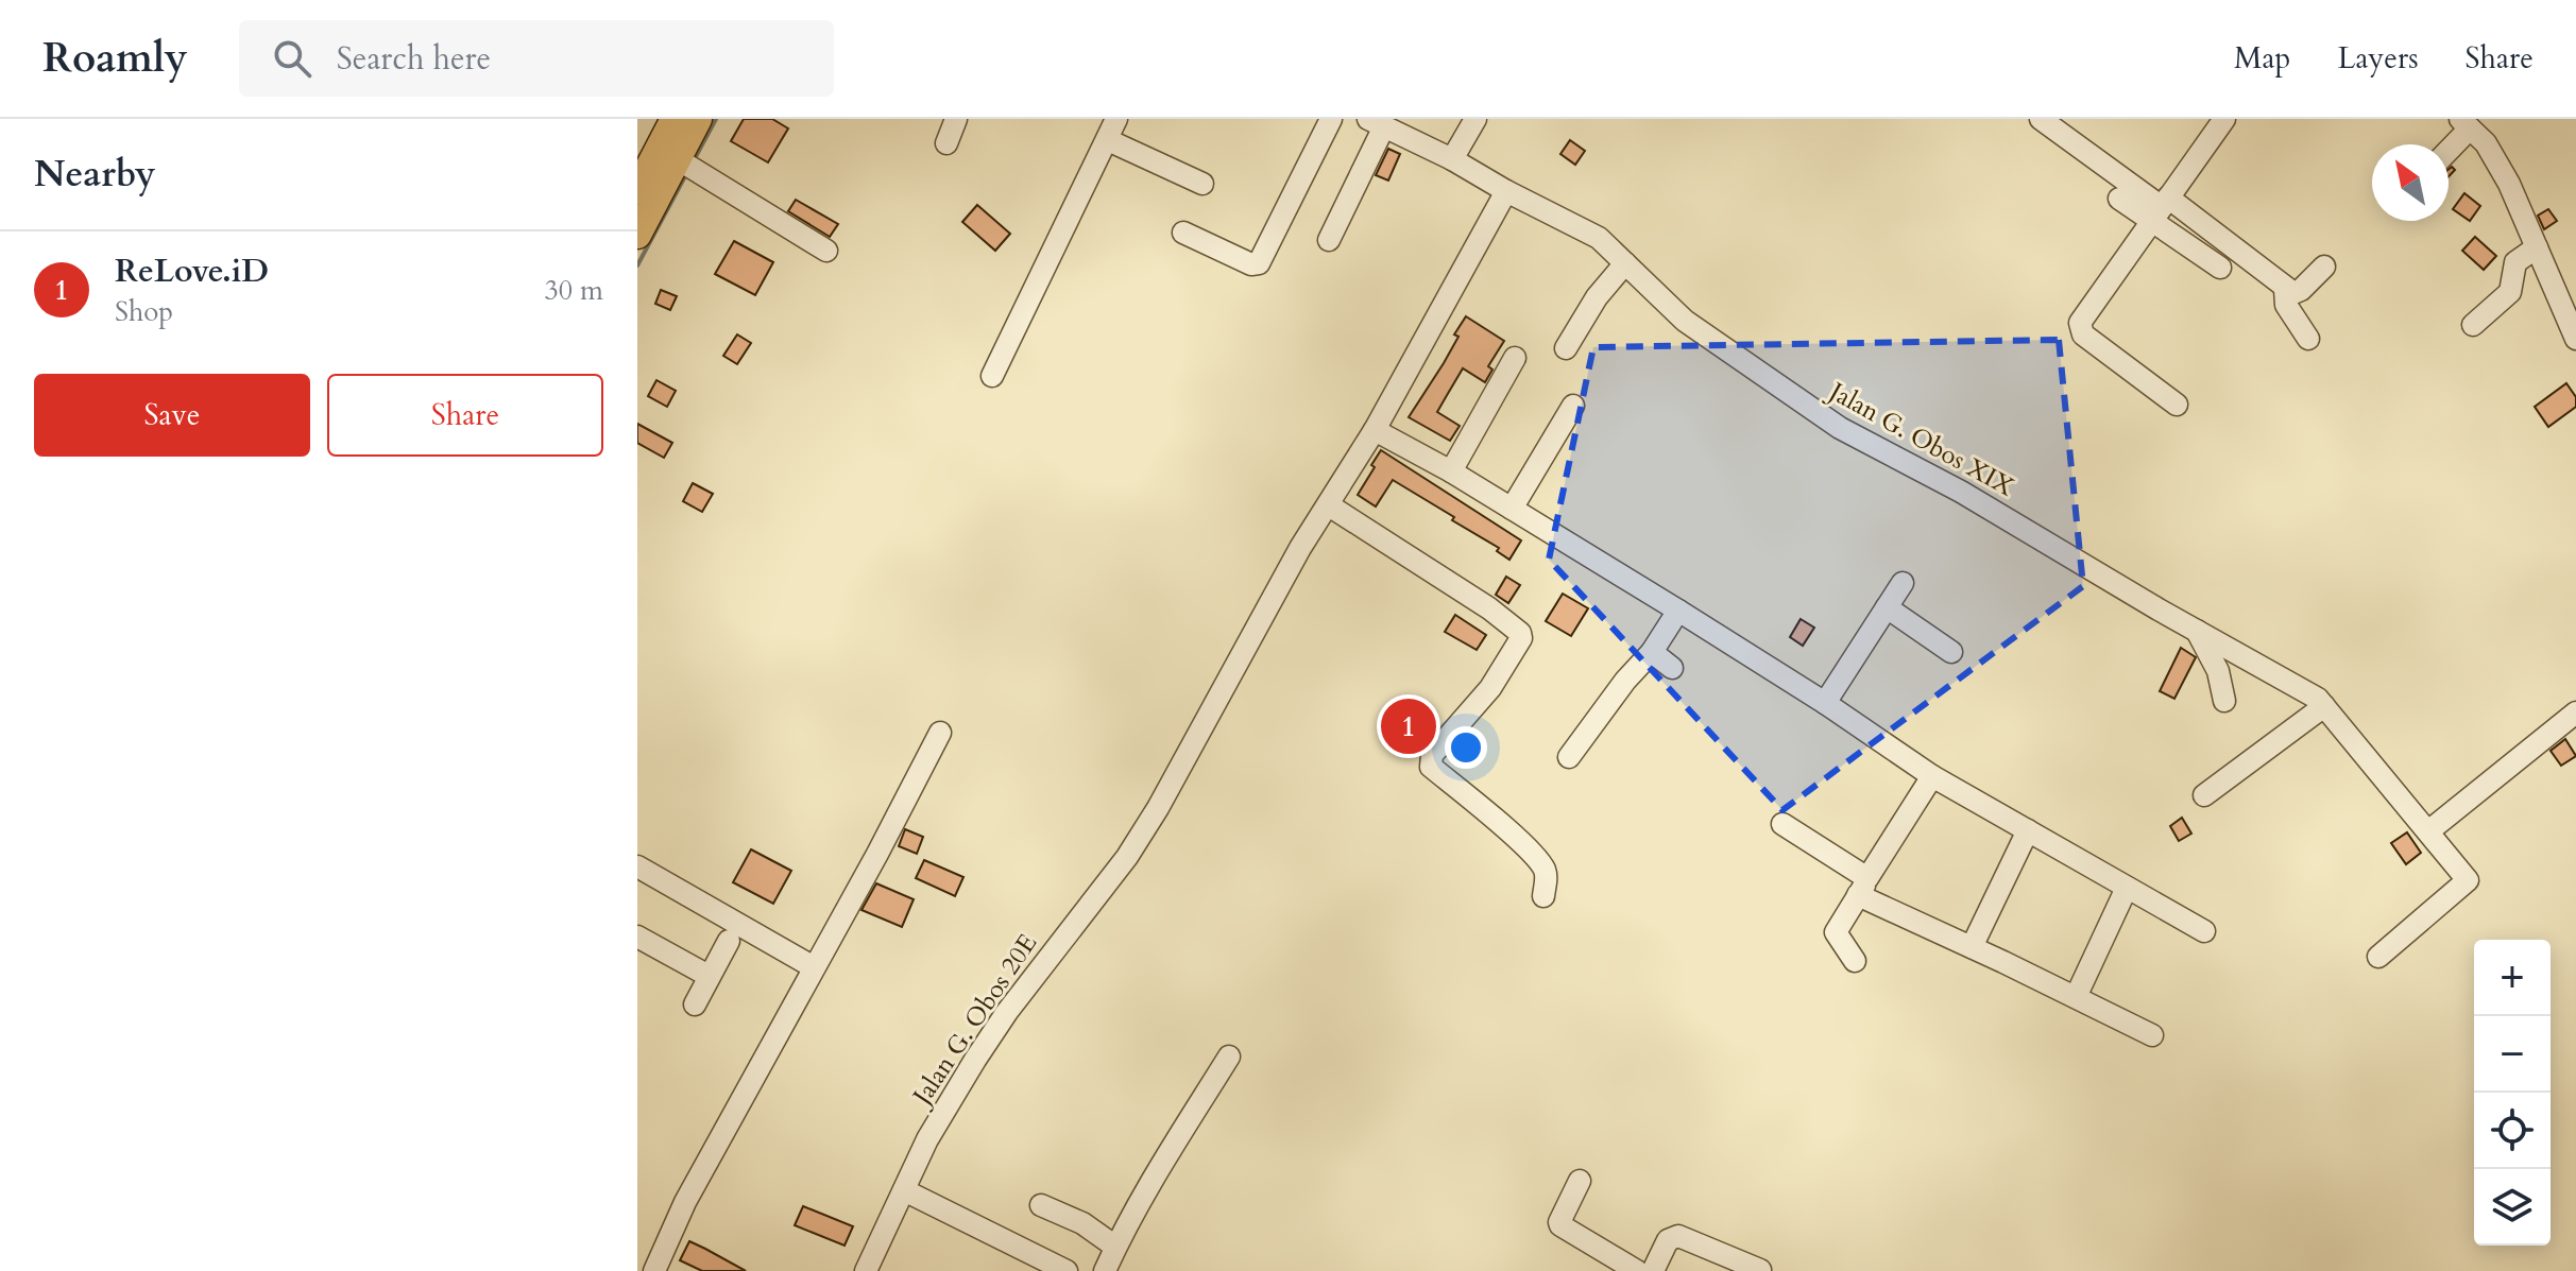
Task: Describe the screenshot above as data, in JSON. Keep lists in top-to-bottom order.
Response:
{
  "streets": {
    "street": ["Jalan G. Obos XIX", "Jalan G. Obos 20E"]
  },
  "crossings": [
    ["Jalan G. Obos XIX", "Jalan G. Obos 20E"]
  ],
  "north": "top left",
  "page": {
    "header": "Roamly",
    "search": "Search here",
    "nav": ["Map", "Layers", "Share"],
    "heading": "Nearby",
    "list": [
      {
        "mark": "1",
        "name": "ReLove.iD",
        "note": "Shop",
        "value": "30 m"
      }
    ],
    "buttons": ["Save", "Share"],
    "pins": "1",
    "map_buttons": ["+", "−"]
  }
}
